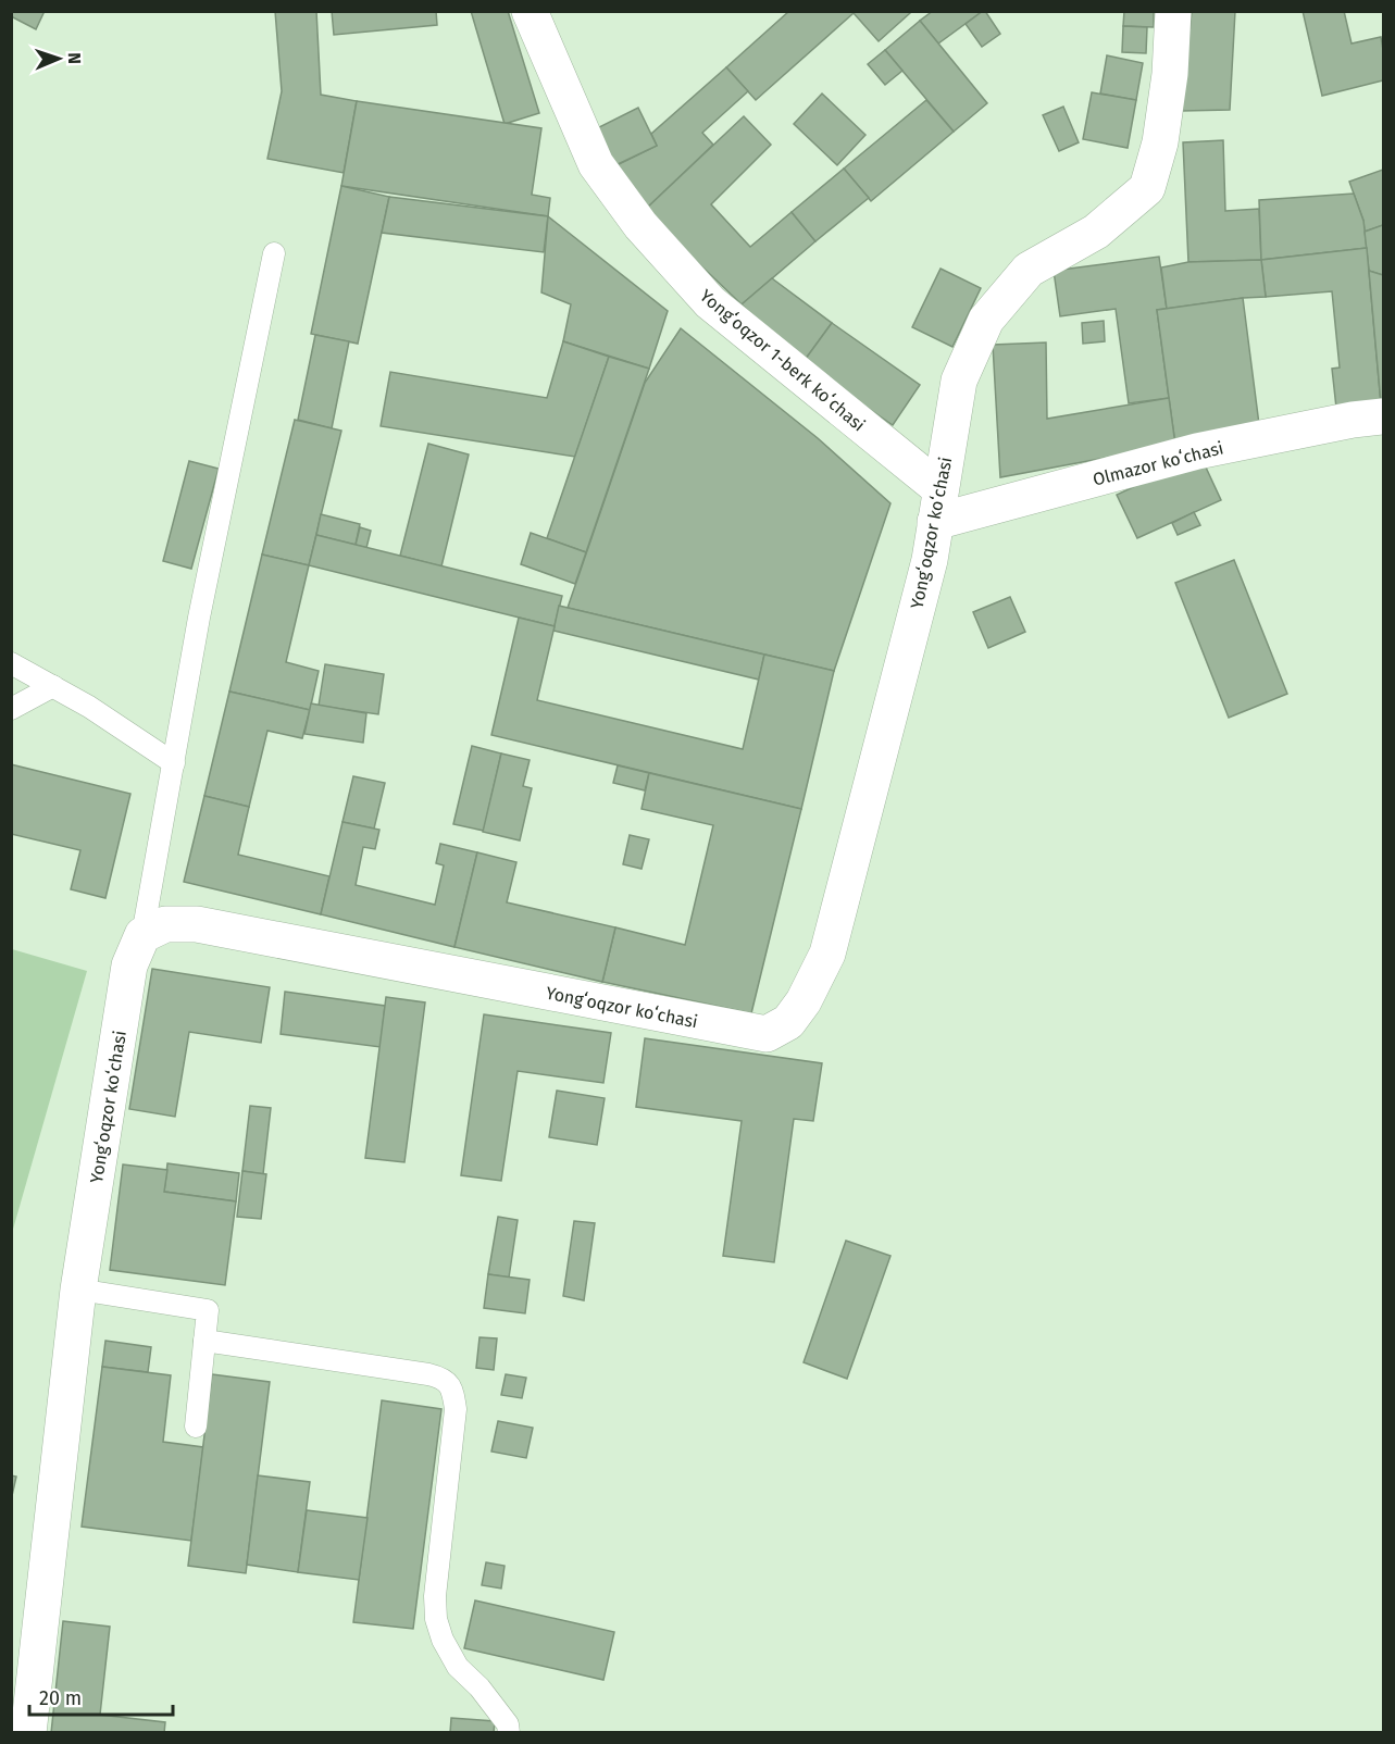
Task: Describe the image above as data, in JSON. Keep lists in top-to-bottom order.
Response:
{
  "streets": {
    "street": ["Yongʻoqzor 1-berk koʻchasi", "Olmazor koʻchasi", "Yongʻoqzor koʻchasi"]
  },
  "crossings": [
    ["Yongʻoqzor 1-berk koʻchasi", "Olmazor koʻchasi"],
    ["Yongʻoqzor 1-berk koʻchasi", "Yongʻoqzor koʻchasi"],
    ["Olmazor koʻchasi", "Yongʻoqzor koʻchasi"]
  ],
  "scale_bar": "20 m",
  "north": "right"
}
